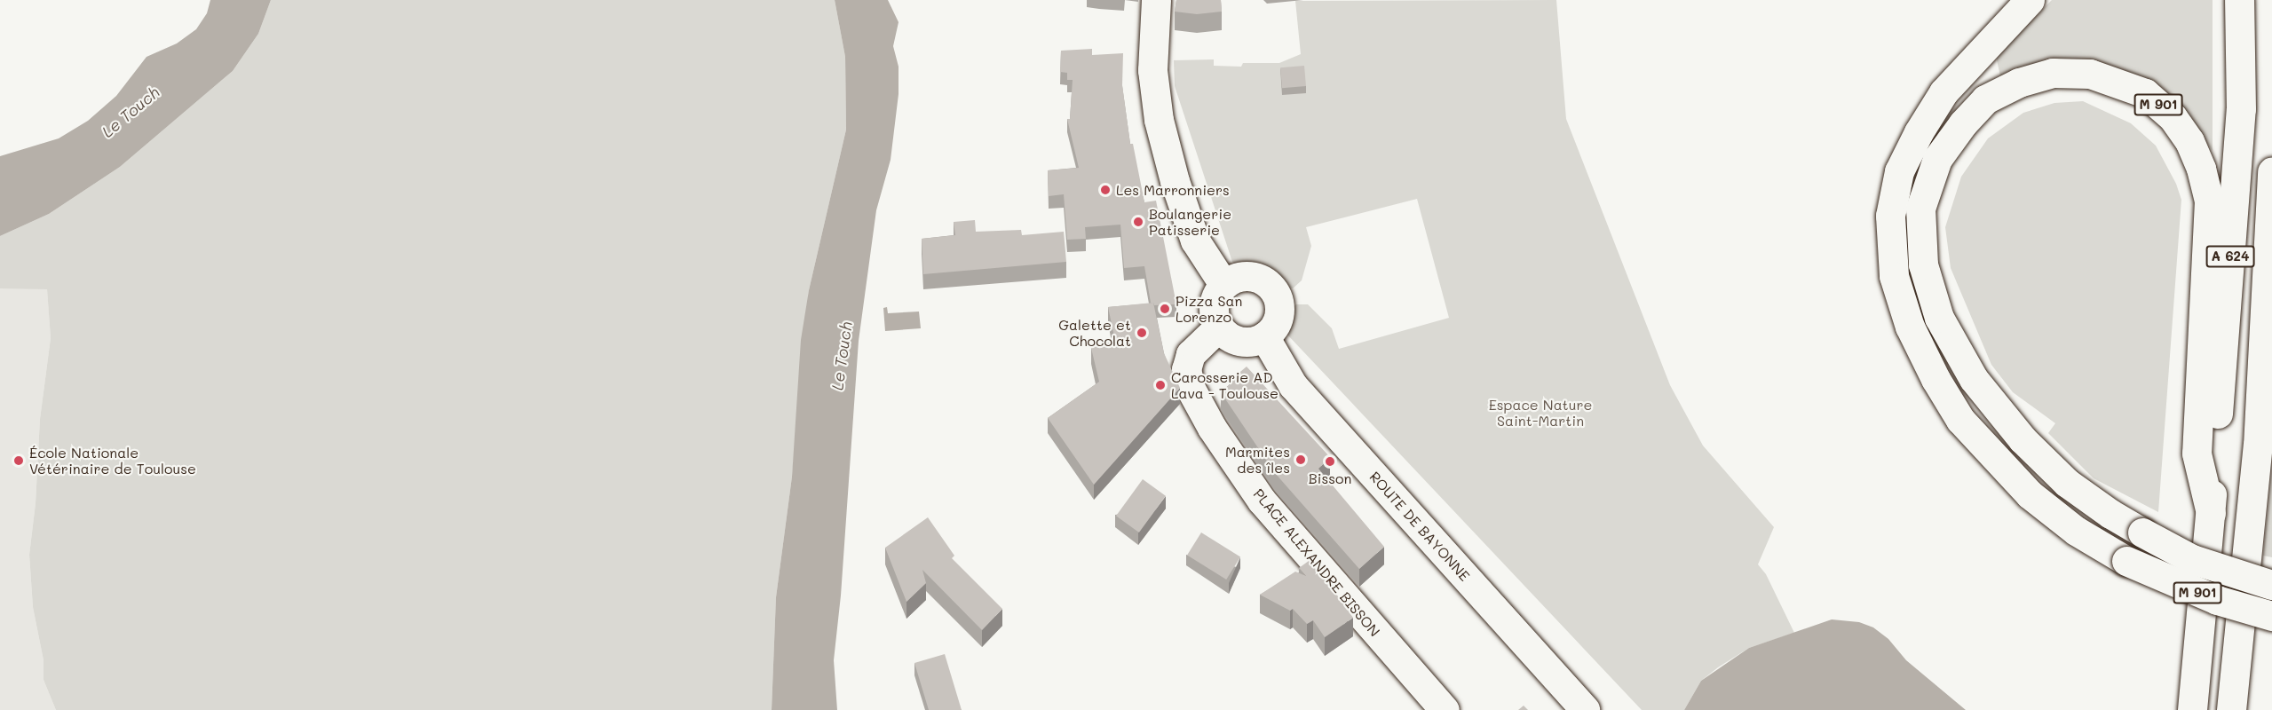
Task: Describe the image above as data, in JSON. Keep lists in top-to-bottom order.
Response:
{
  "streets": {
    "main road": [
      "M 901",
      "A 624",
      "ROUTE DE BAYONNE",
      "PLACE ALEXANDRE BISSON"
    ]
  },
  "crossings": [
    ["M 901", "A 624"],
    ["ROUTE DE BAYONNE", "PLACE ALEXANDRE BISSON"]
  ],
  "water": ["Le Touch"],
  "parks": ["Espace Nature Saint-Martin"],
  "places": [
    "Les Marronniers",
    "Boulangerie Patisserie",
    "Pizza San Lorenzo",
    "Galette et Chocolat",
    "Carosserie AD Lava - Toulouse",
    "Marmites des îles",
    "École Nationale Vétérinaire de Toulouse",
    "Bisson"
  ]
}
